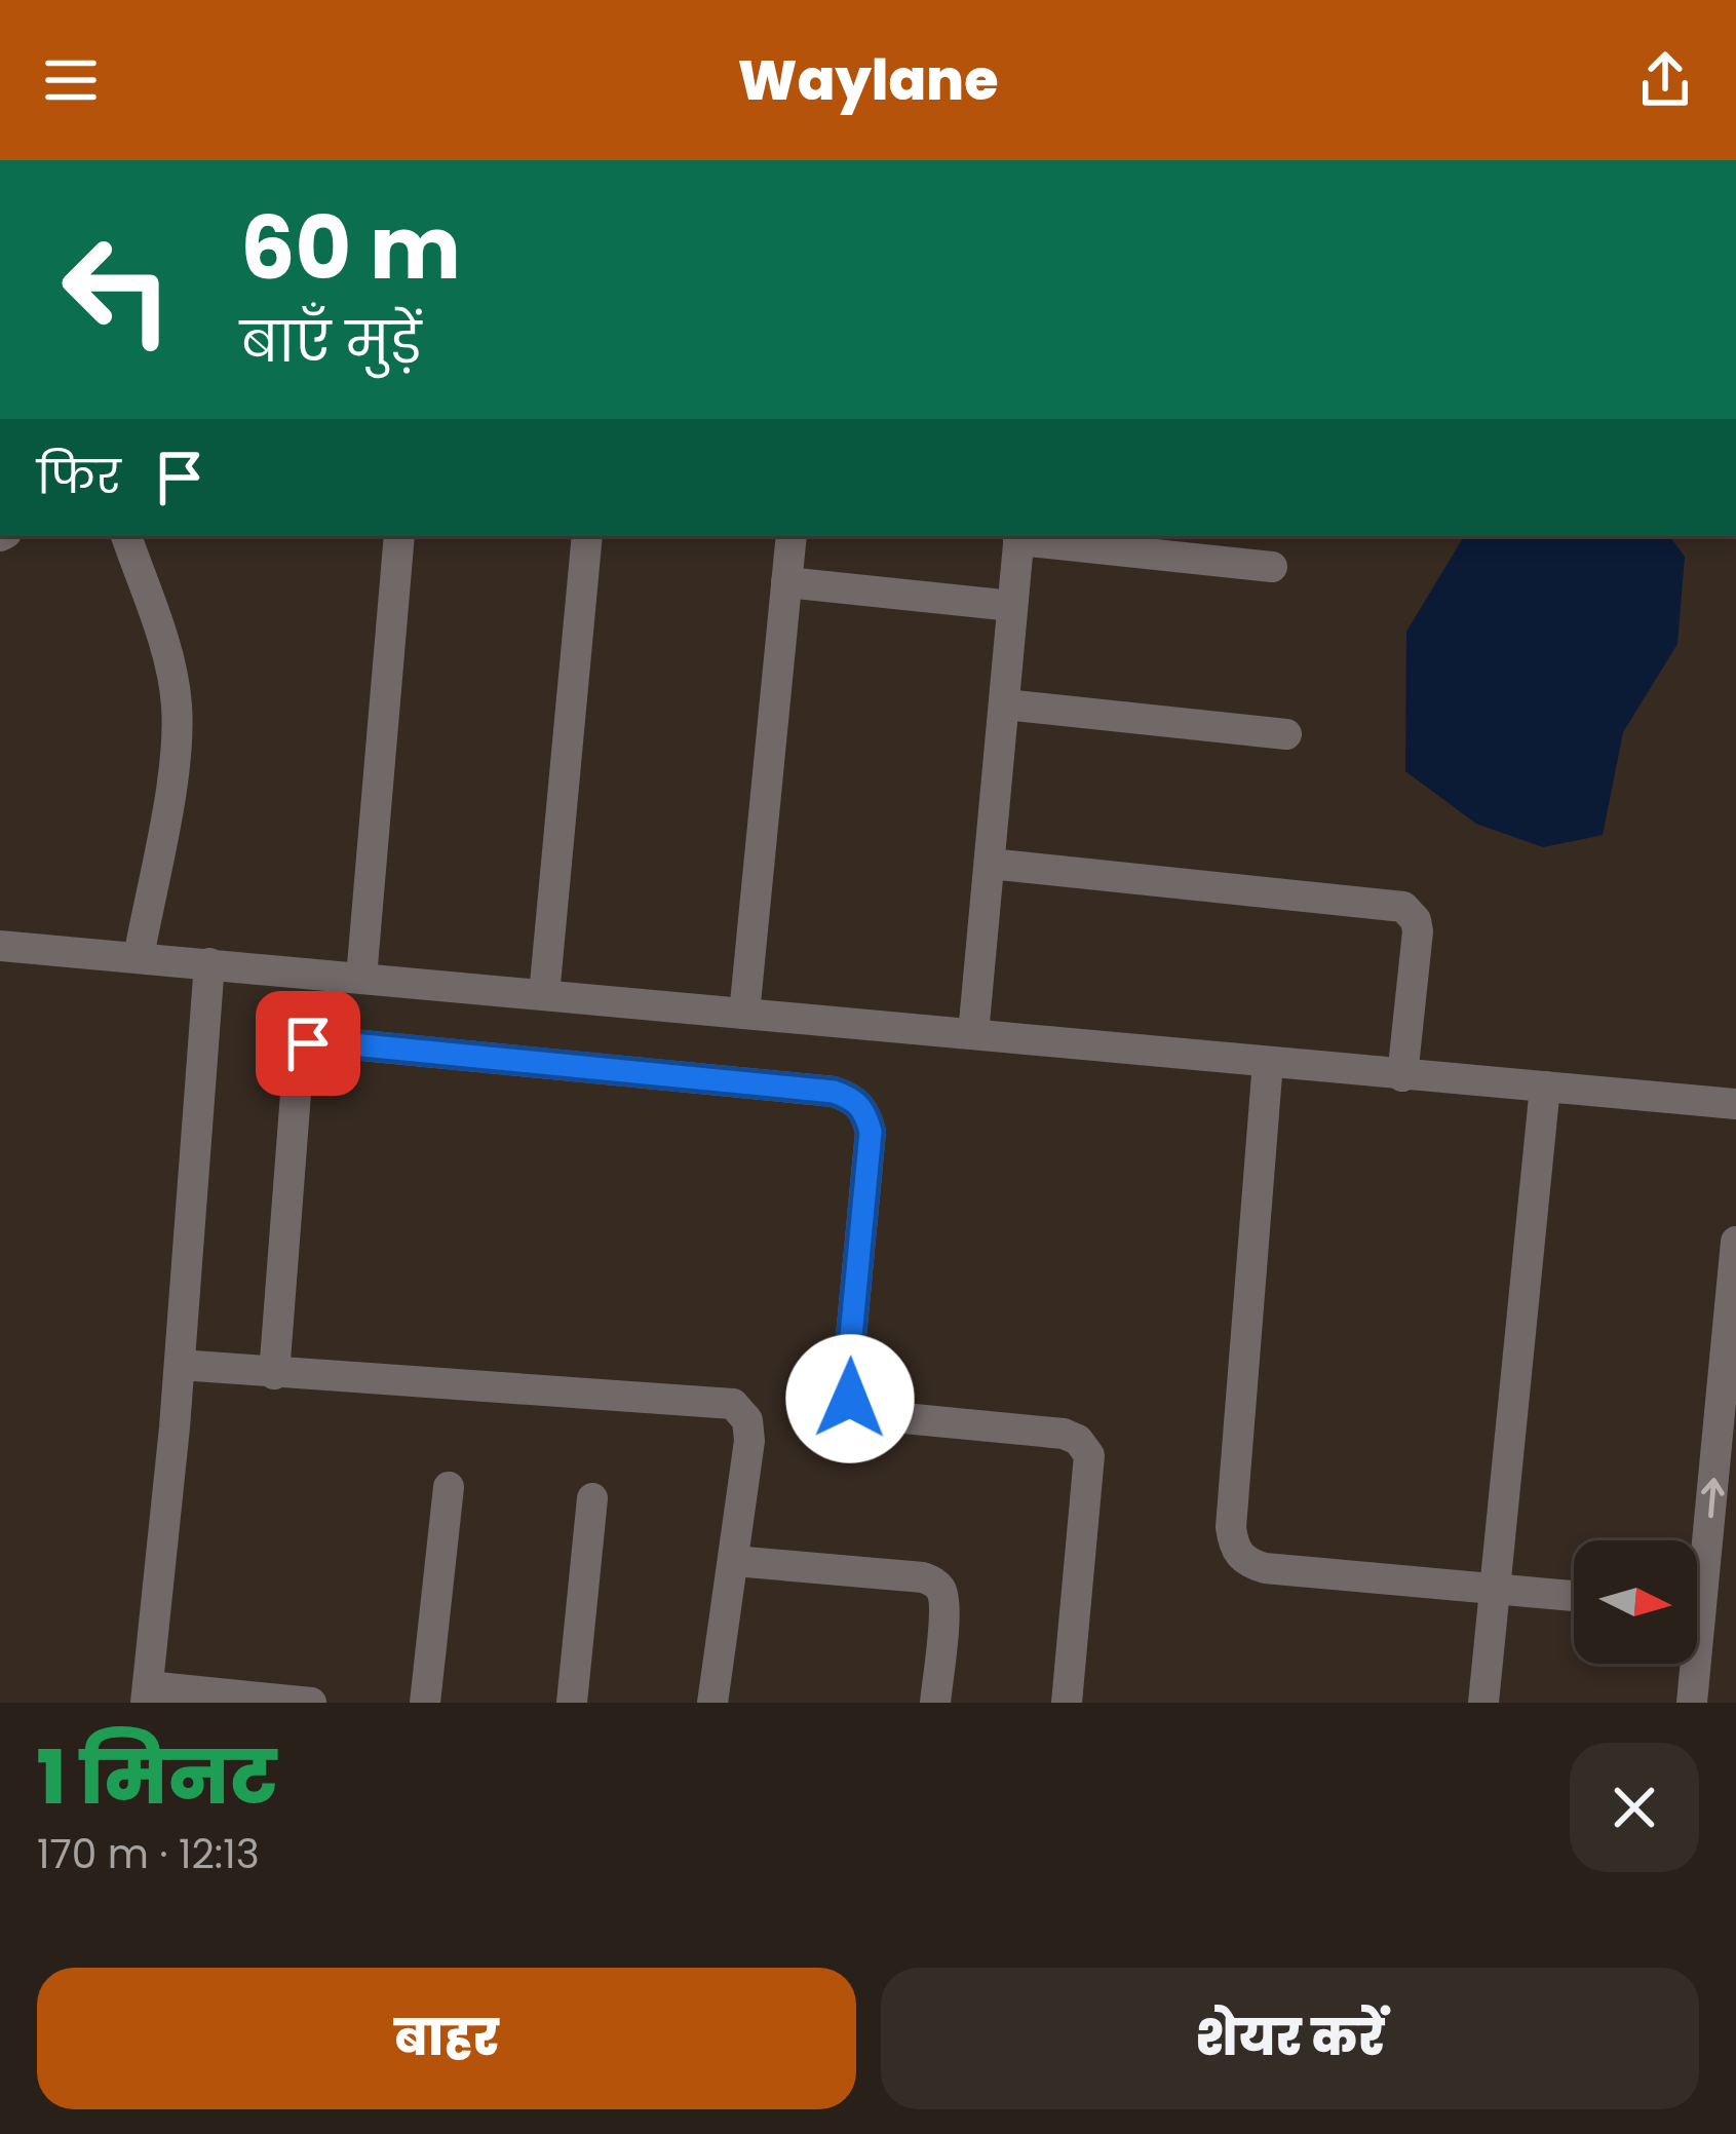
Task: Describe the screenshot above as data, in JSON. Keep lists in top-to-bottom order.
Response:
{
  "north": "right",
  "page": {
    "header": "Waylane",
    "turn": ["60 m", "बाएँ मुड़ें"],
    "then": "फिर",
    "heading": ["1 मिनट", "170 m · 12:13"],
    "buttons": ["बाहर", "शेयर करें"]
  }
}
